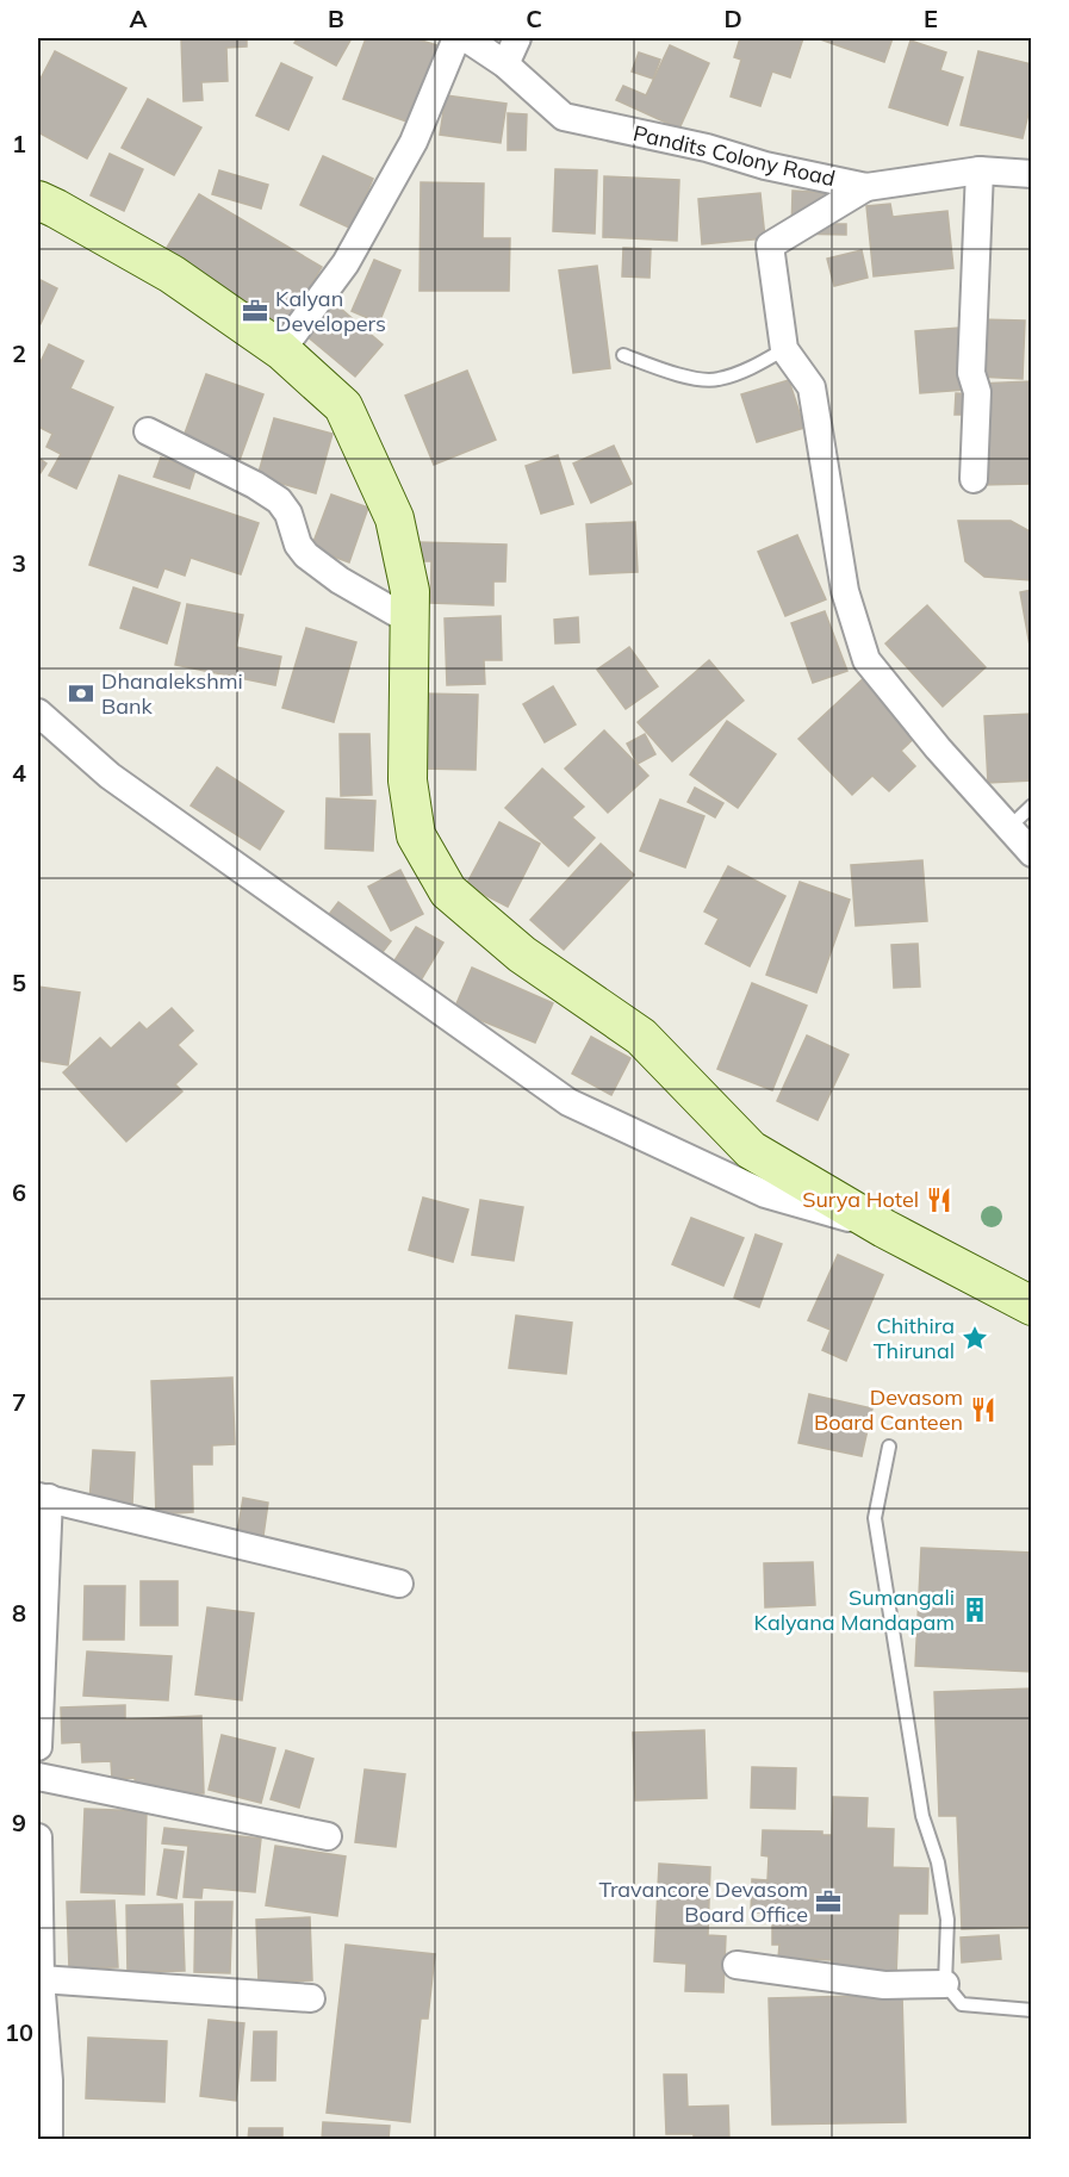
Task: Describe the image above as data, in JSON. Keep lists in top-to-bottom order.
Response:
{
  "streets": {
    "street": ["Pandits Colony Road"]
  },
  "places": {
    "office": ["Kalyan Developers", "Travancore Devasom Board Office"],
    "bank": ["Dhanalekshmi Bank"],
    "restaurant": ["Surya Hotel", "Devasom Board Canteen"],
    "place": ["Chithira Thirunal"],
    "building": ["Sumangali Kalyana Mandapam"]
  },
  "grid": {
    "columns": [
      "A",
      "B",
      "C",
      "D",
      "E"
    ],
    "rows": [
      "1",
      "2",
      "3",
      "4",
      "5",
      "6",
      "7",
      "8",
      "9",
      "10"
    ]
  }
}
